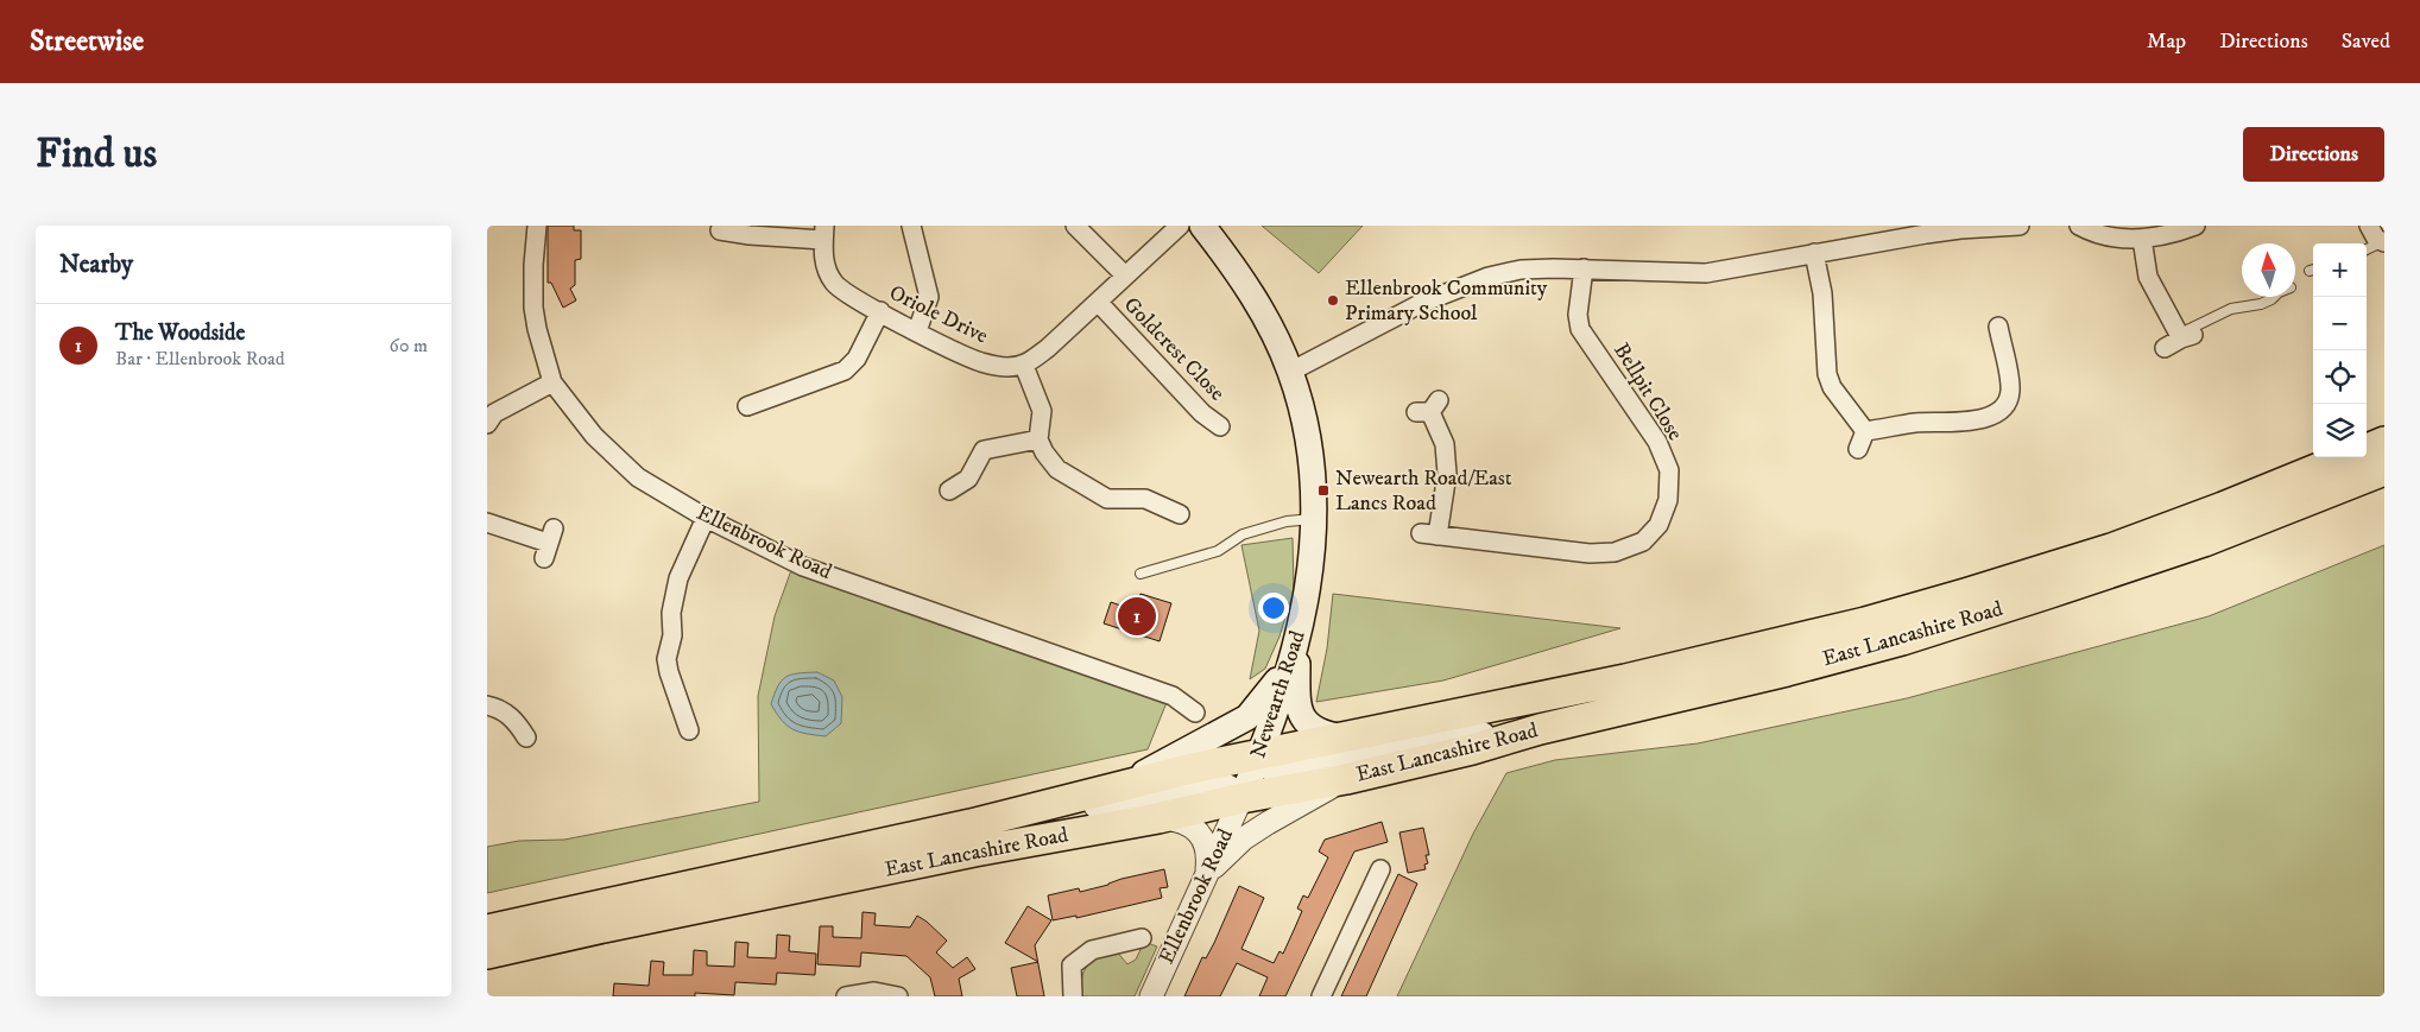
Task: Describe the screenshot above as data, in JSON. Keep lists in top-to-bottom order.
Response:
{
  "streets": {
    "highway": ["East Lancashire Road"],
    "main road": ["Newearth Road"],
    "street": [
      "Oriole Drive",
      "Goldcrest Close",
      "Bellpit Close",
      "Ellenbrook Road"
    ]
  },
  "crossings": [
    ["Ellenbrook Road", "East Lancashire Road"],
    ["Ellenbrook Road", "Newearth Road"],
    ["East Lancashire Road", "Newearth Road"]
  ],
  "places": {
    "other": ["Ellenbrook Community Primary School"],
    "transit": ["Newearth Road/East Lancs Road"]
  },
  "north": "top",
  "page": {
    "header": "Streetwise",
    "nav": ["Map", "Directions", "Saved"],
    "buttons": "Directions",
    "title": "Find us",
    "heading": "Nearby",
    "map_buttons": ["+", "−"],
    "list": [
      {
        "mark": "1",
        "name": "The Woodside",
        "note": "Bar · Ellenbrook Road",
        "value": "60 m"
      }
    ],
    "pins": "1"
  }
}
